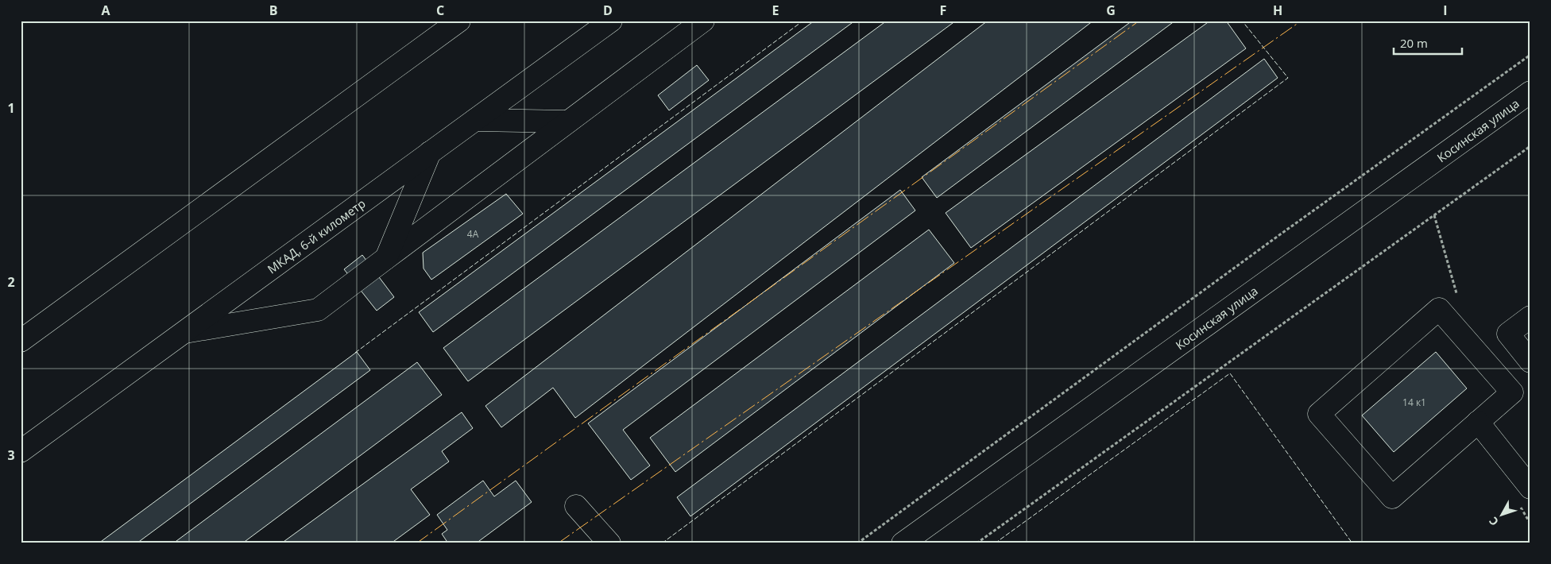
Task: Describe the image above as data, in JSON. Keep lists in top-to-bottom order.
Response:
{
  "streets": {
    "main road": ["Косинская улица", "МКАД, 6-й километр"]
  },
  "house_numbers": ["4А", "14 к1"],
  "scale_bar": "20 m",
  "north": "bottom left",
  "grid": {
    "columns": [
      "A",
      "B",
      "C",
      "D",
      "E",
      "F",
      "G",
      "H",
      "I"
    ],
    "rows": ["1", "2", "3"]
  }
}
